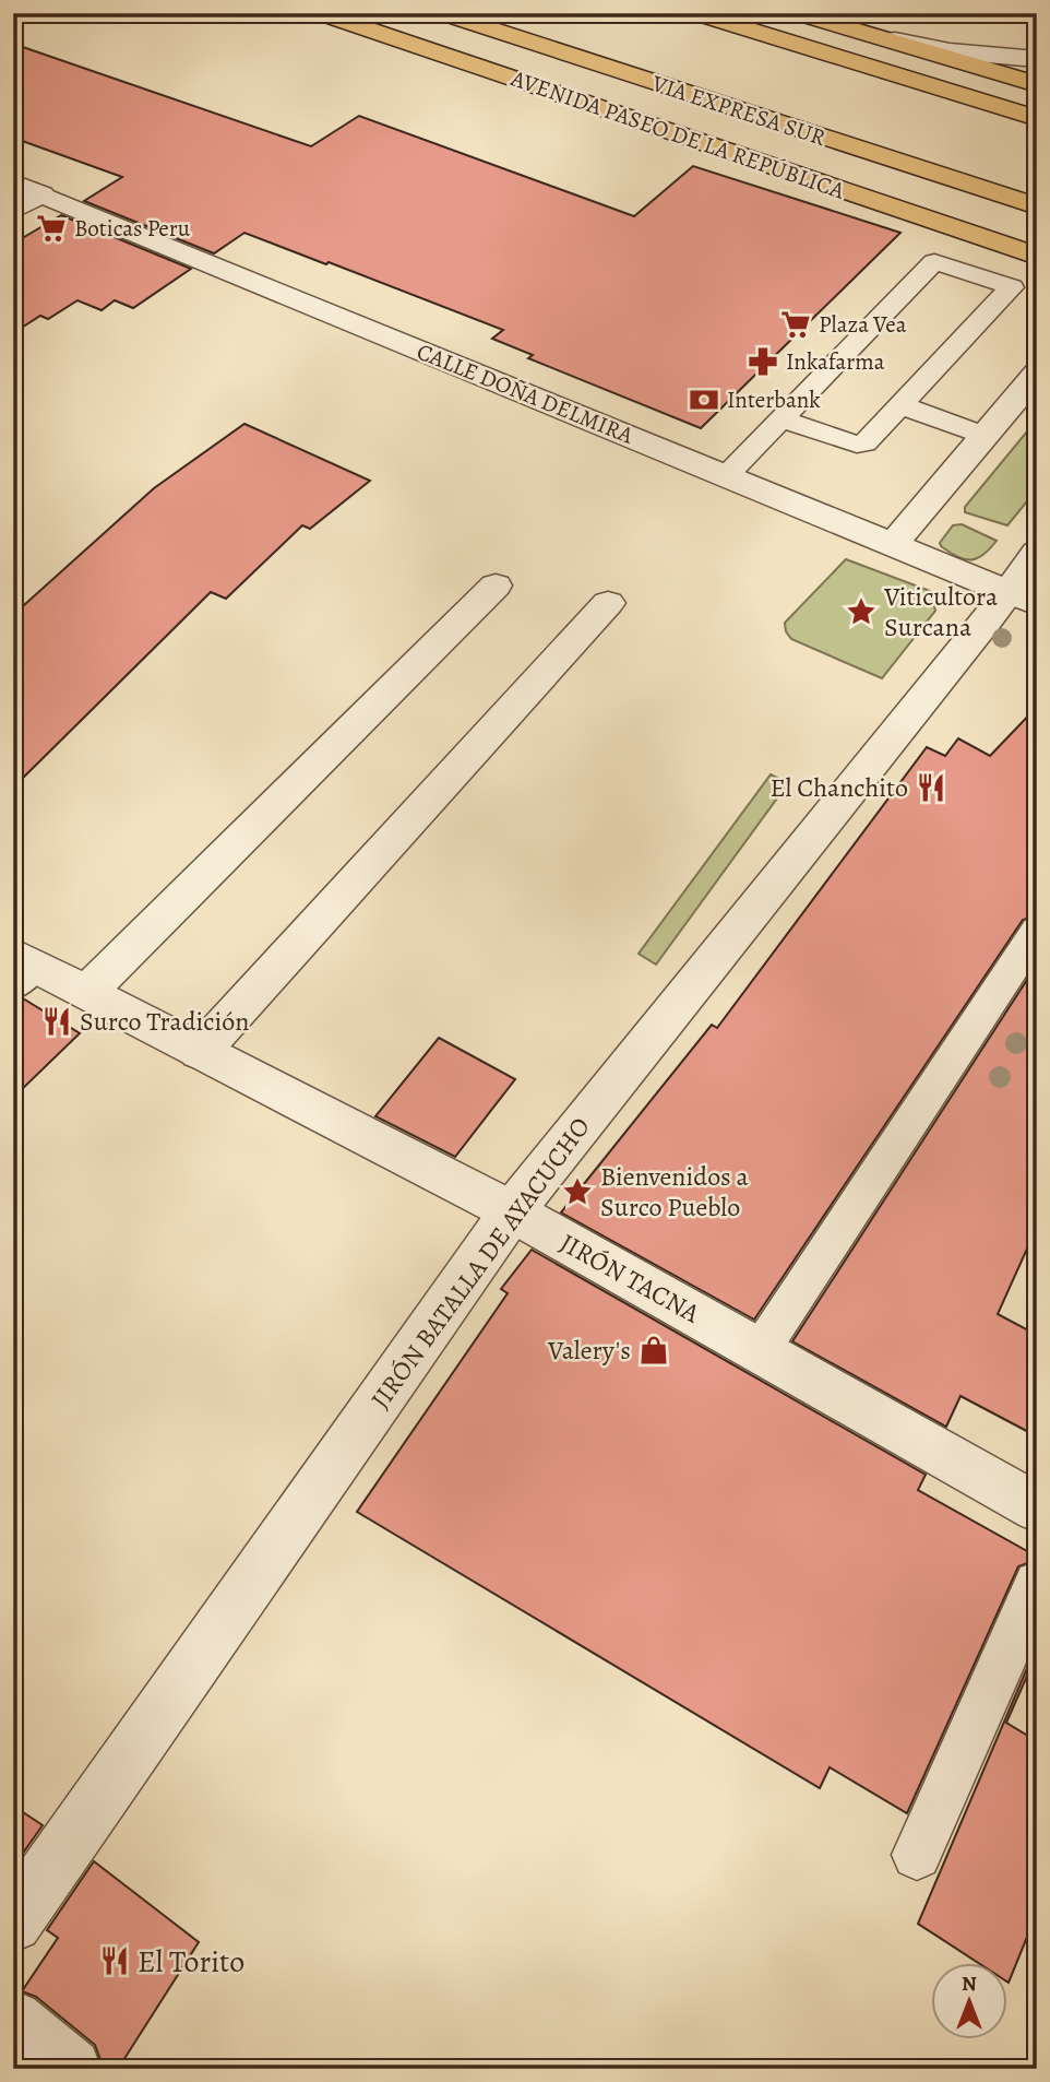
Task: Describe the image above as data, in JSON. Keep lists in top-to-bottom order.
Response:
{
  "streets": {
    "main road": ["VIA EXPRESA SUR", "AVENIDA PASEO DE LA REPÚBLICA"],
    "street": ["CALLE DOÑA DELMIRA", "JIRÓN BATALLA DE AYACUCHO", "JIRÓN TACNA"]
  },
  "crossings": [
    ["CALLE DOÑA DELMIRA", "JIRÓN BATALLA DE AYACUCHO"],
    ["JIRÓN BATALLA DE AYACUCHO", "JIRÓN TACNA"]
  ],
  "places": {
    "supermarket": ["Boticas Peru", "Plaza Vea"],
    "pharmacy": ["Inkafarma"],
    "bank": ["Interbank"],
    "place": ["Viticultora Surcana", "Bienvenidos a Surco Pueblo"],
    "restaurant": ["El Chanchito", "Surco Tradición", "El Torito"],
    "shop": ["Valery's"]
  },
  "north": "top"
}
